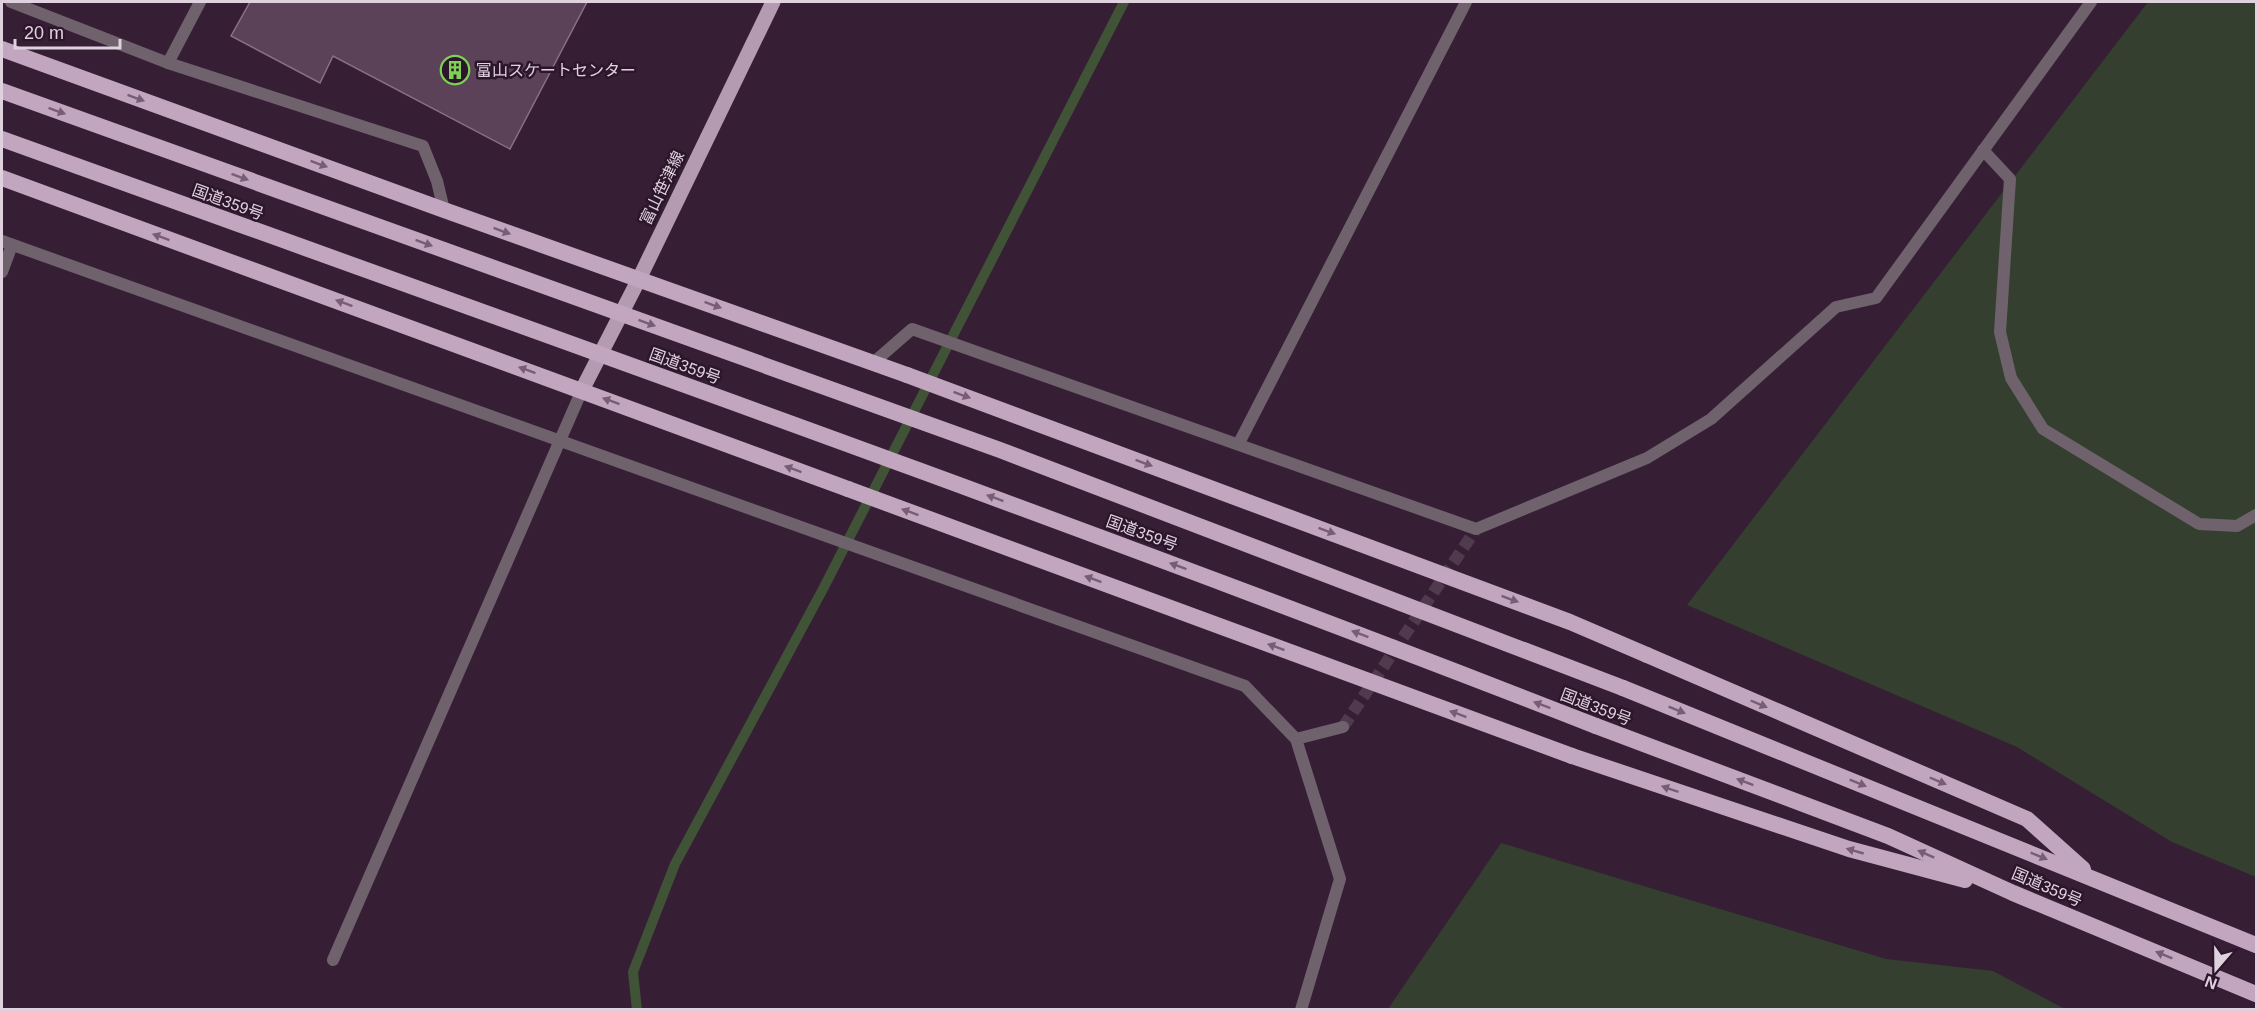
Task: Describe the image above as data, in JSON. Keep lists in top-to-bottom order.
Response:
{
  "streets": {
    "highway": ["国道359号"],
    "main road": ["富山笹津線"]
  },
  "places": {
    "building": ["富山スケートセンター"]
  },
  "scale_bar": "20 m",
  "north": "bottom"
}
